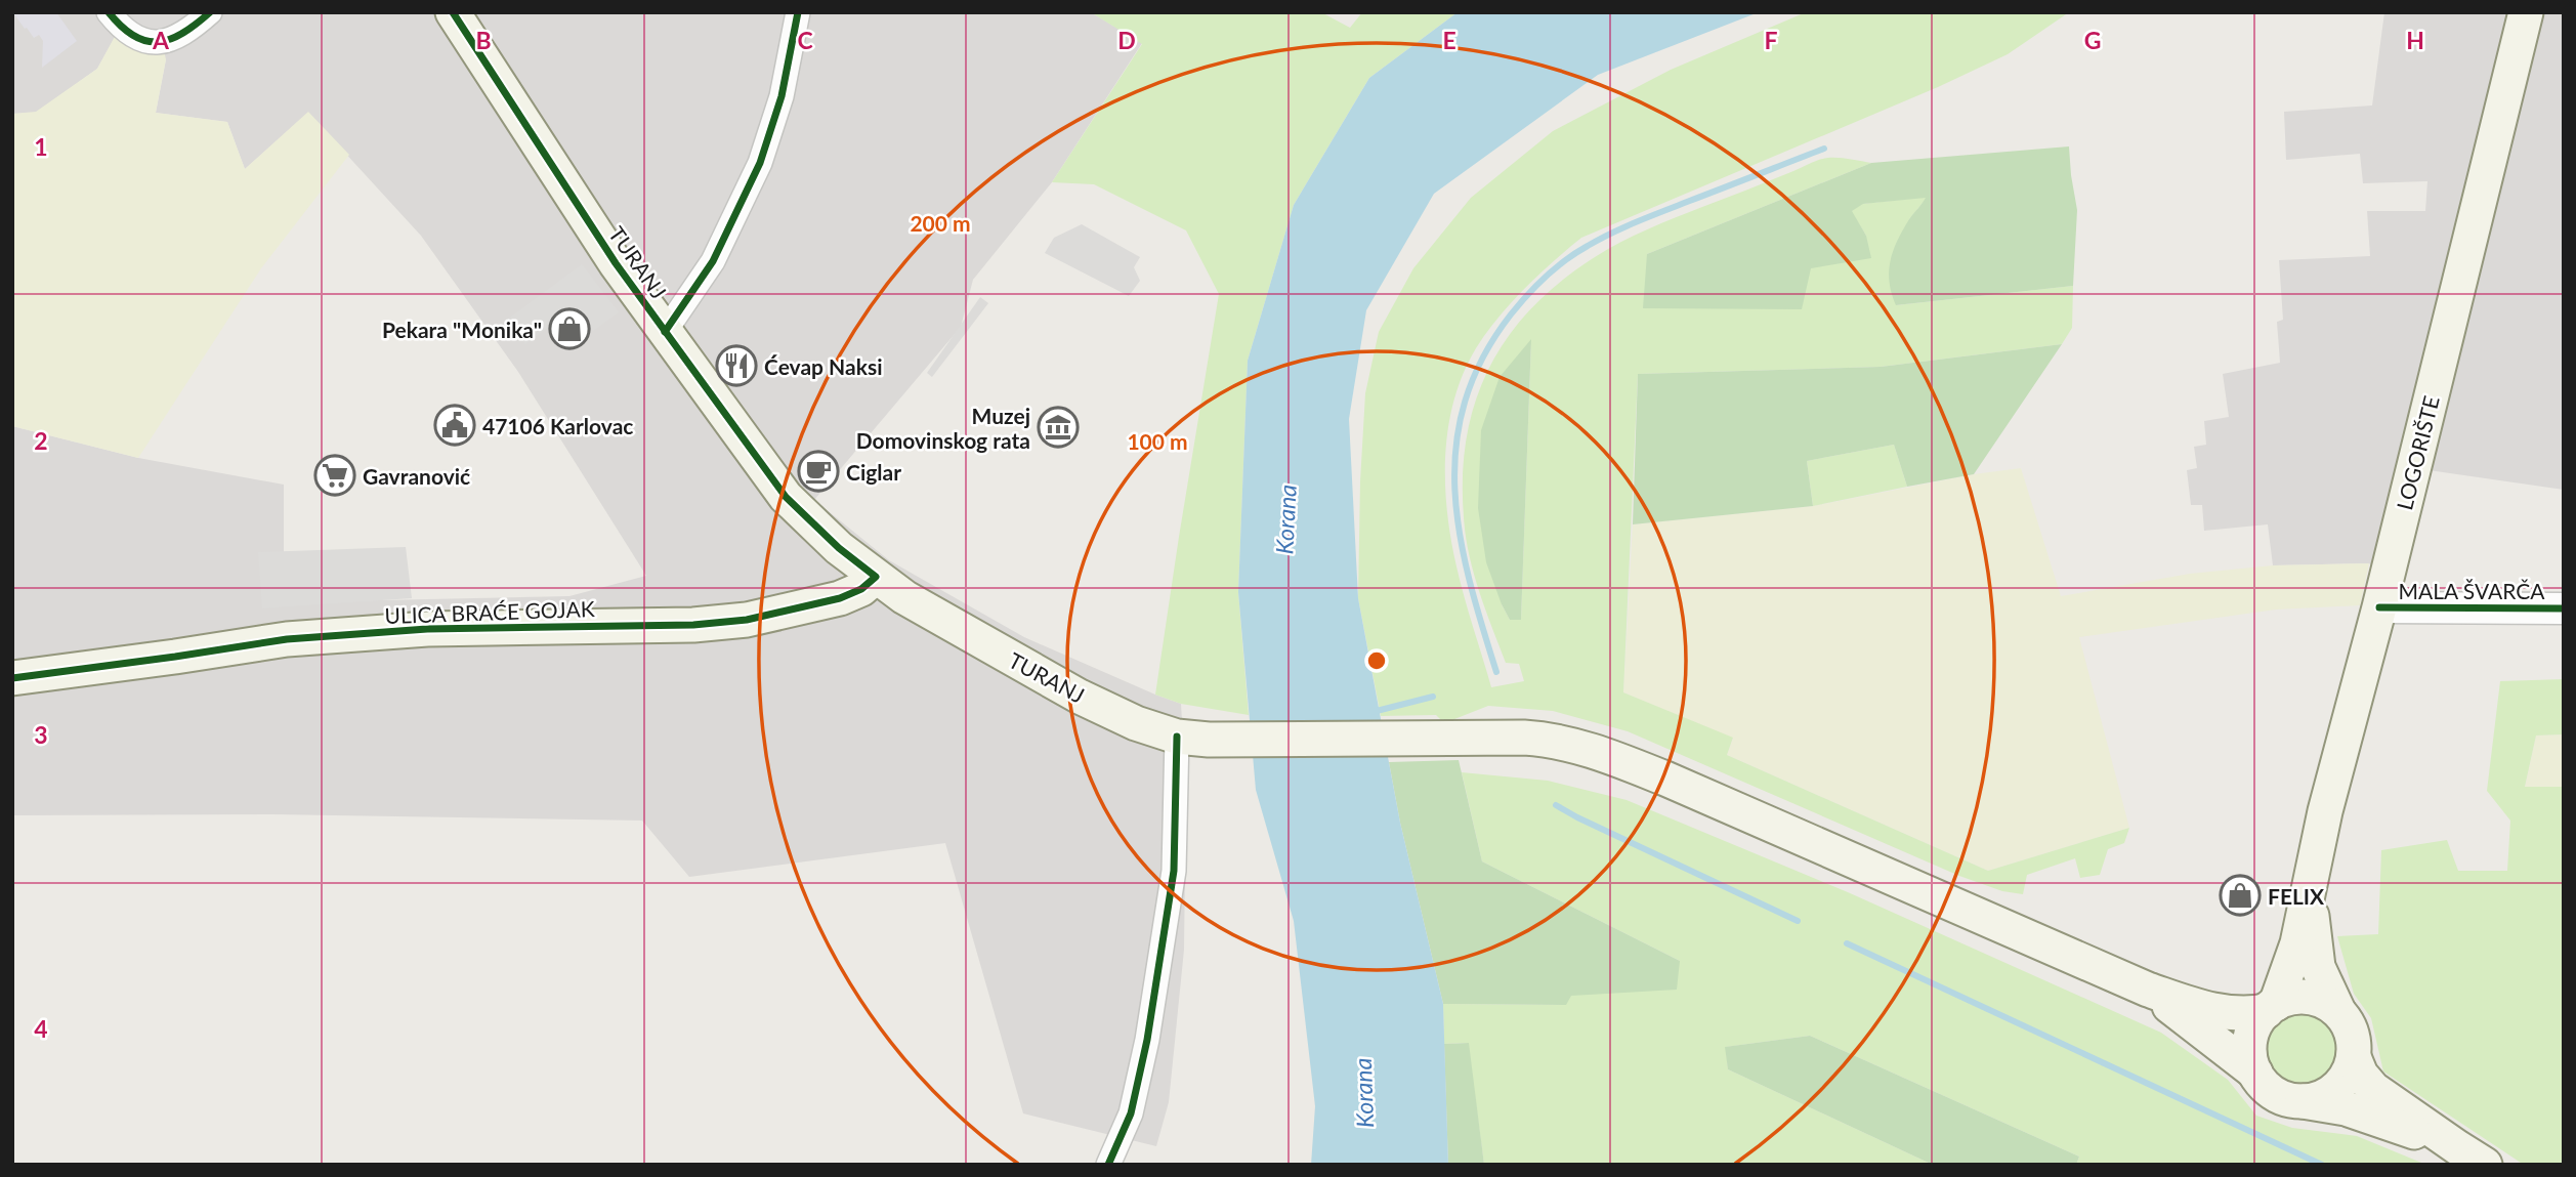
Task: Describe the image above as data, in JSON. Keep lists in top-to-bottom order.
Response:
{
  "streets": {
    "main road": ["TURANJ", "LOGORIŠTE", "ULICA BRAĆE GOJAK"],
    "street": ["MALA ŠVARČA"]
  },
  "crossings": [
    ["TURANJ", "ULICA BRAĆE GOJAK"],
    ["LOGORIŠTE", "MALA ŠVARČA"]
  ],
  "water": ["Korana"],
  "places": {
    "shop": ["Pekara \"Monika\"", "FELIX"],
    "restaurant": ["Ćevap Naksi"],
    "public building": ["47106 Karlovac"],
    "museum": ["Muzej Domovinskog rata"],
    "cafe": ["Ciglar"],
    "supermarket": ["Gavranović"]
  },
  "grid": {
    "columns": [
      "A",
      "B",
      "C",
      "D",
      "E",
      "F",
      "G",
      "H"
    ],
    "rows": [
      "1",
      "2",
      "3",
      "4"
    ]
  },
  "rings": ["200 m", "100 m"]
}
